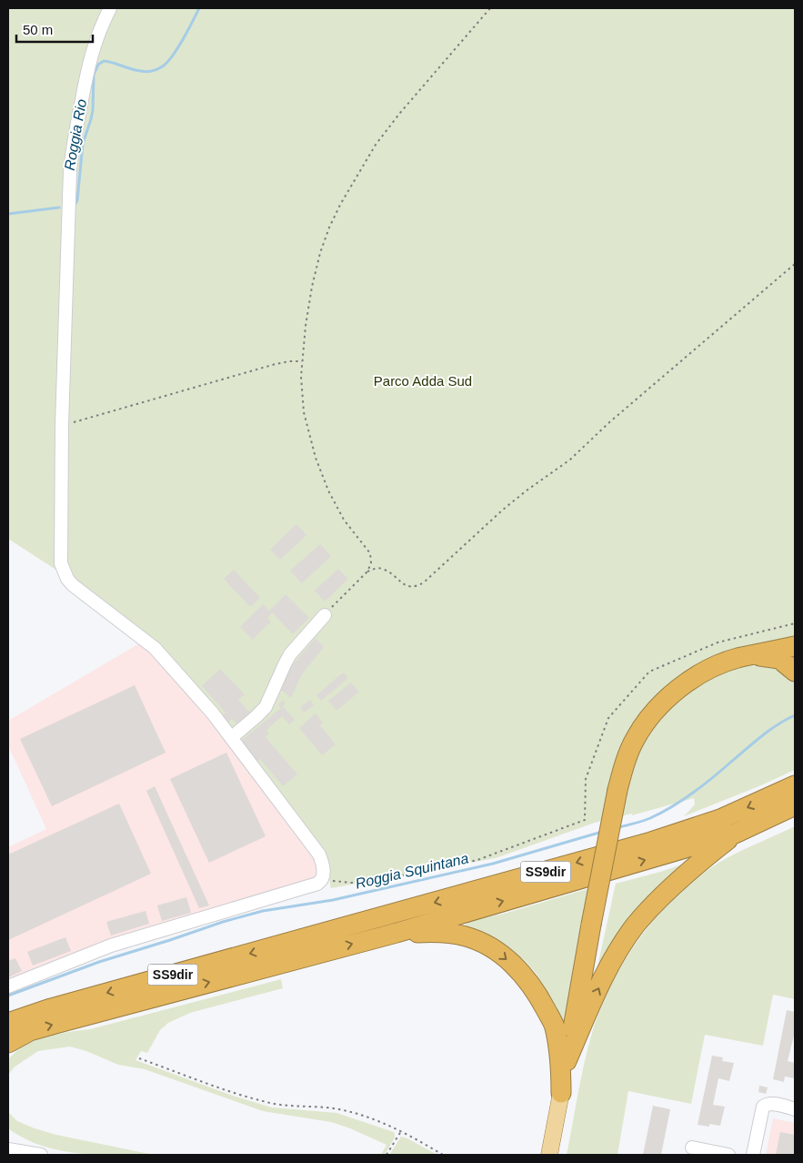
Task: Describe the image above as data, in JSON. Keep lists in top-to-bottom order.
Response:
{
  "streets": {
    "highway": ["SS9dir"]
  },
  "water": ["Roggia Rio", "Roggia Squintana"],
  "parks": ["Parco Adda Sud"],
  "scale_bar": "50 m"
}
